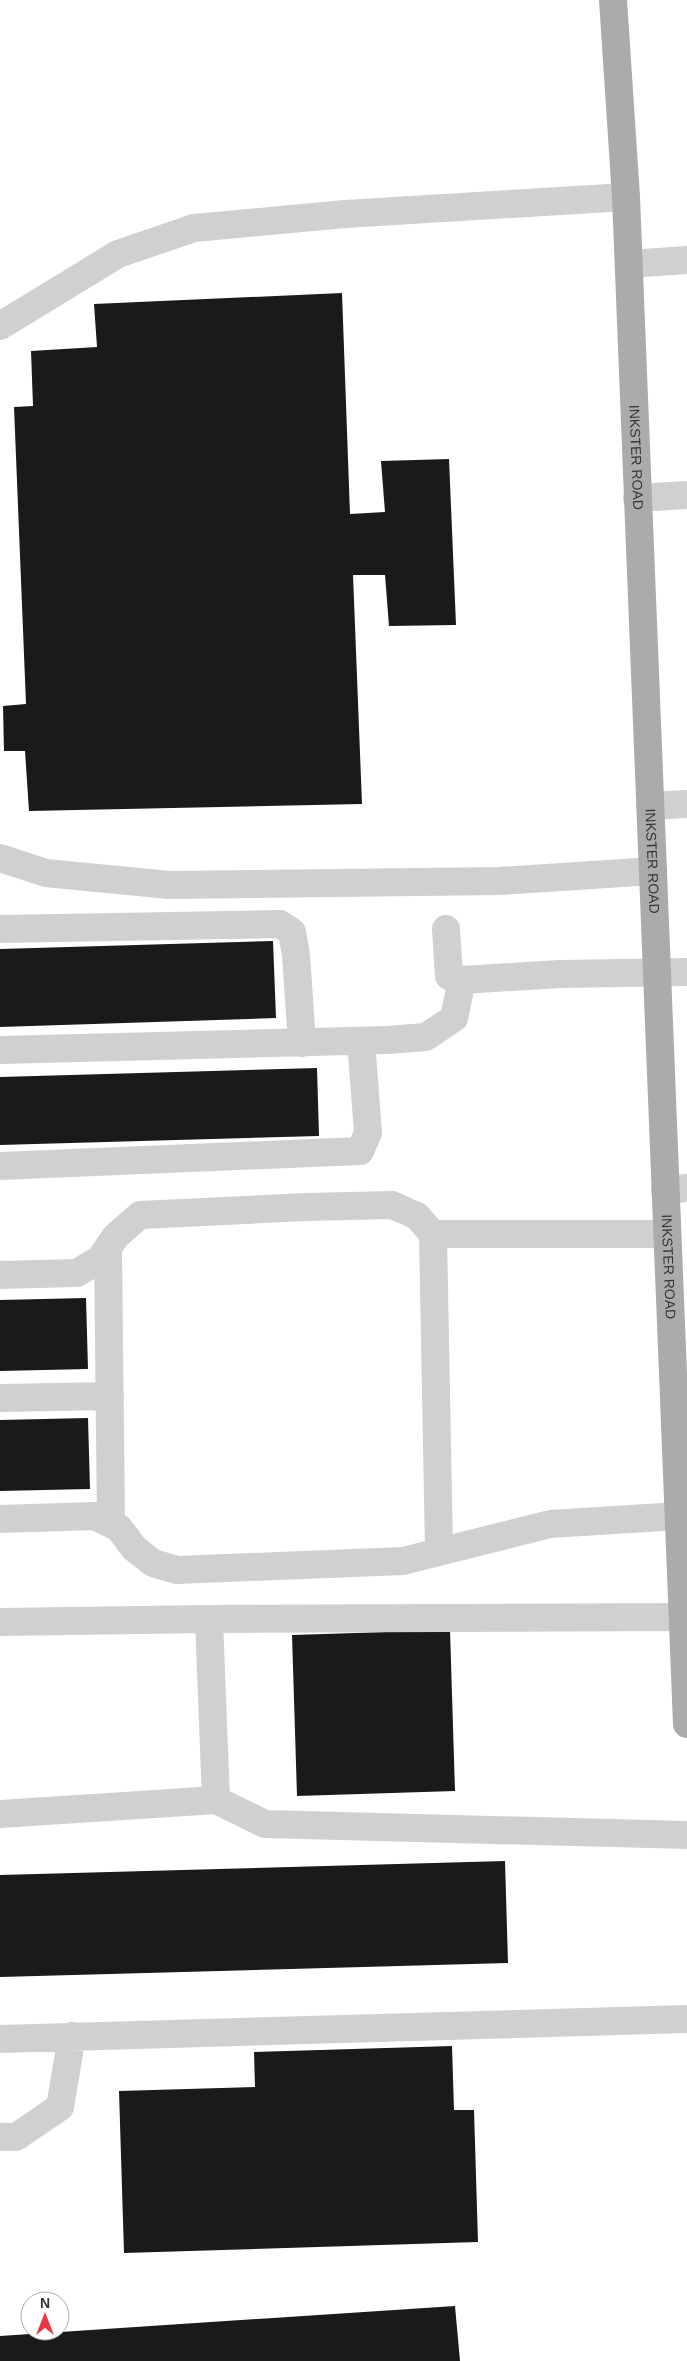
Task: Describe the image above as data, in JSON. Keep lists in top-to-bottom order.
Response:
{
  "streets": {
    "main road": ["INKSTER ROAD"]
  },
  "north": "top"
}
